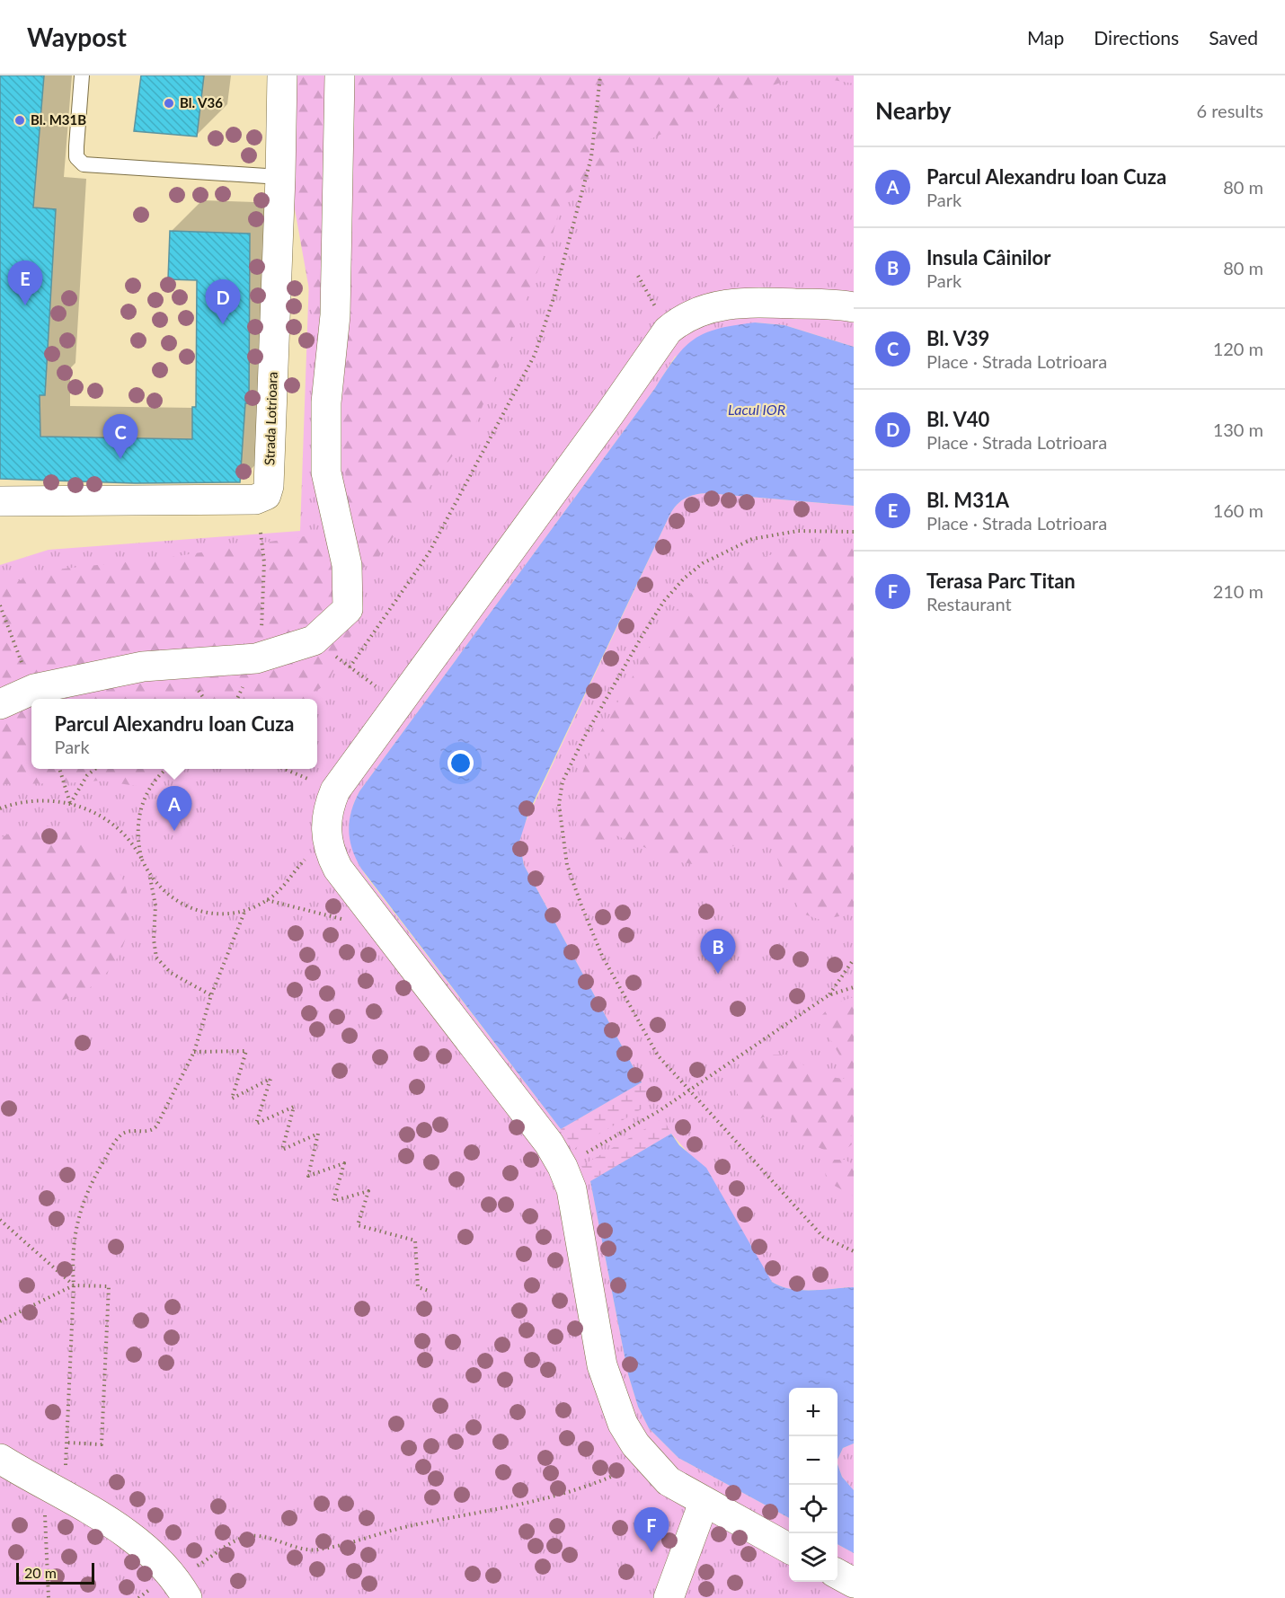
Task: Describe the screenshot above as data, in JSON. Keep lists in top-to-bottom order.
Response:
{
  "streets": {
    "street": ["Strada Lotrioara"]
  },
  "water": ["Lacul IOR"],
  "places": ["Bl. V36", "Bl. M31B"],
  "scale_bar": "20 m",
  "page": {
    "header": "Waypost",
    "nav": ["Map", "Directions", "Saved"],
    "heading": ["Nearby", "6 results"],
    "list": [
      {
        "mark": "A",
        "name": "Parcul Alexandru Ioan Cuza",
        "note": "Park",
        "value": "80 m"
      },
      {
        "mark": "B",
        "name": "Insula Câinilor",
        "note": "Park",
        "value": "80 m"
      },
      {
        "mark": "C",
        "name": "Bl. V39",
        "note": "Place · Strada Lotrioara",
        "value": "120 m"
      },
      {
        "mark": "D",
        "name": "Bl. V40",
        "note": "Place · Strada Lotrioara",
        "value": "130 m"
      },
      {
        "mark": "E",
        "name": "Bl. M31A",
        "note": "Place · Strada Lotrioara",
        "value": "160 m"
      },
      {
        "mark": "F",
        "name": "Terasa Parc Titan",
        "note": "Restaurant",
        "value": "210 m"
      }
    ],
    "pins": [
      "E",
      "D",
      "C",
      "A",
      "B",
      "F"
    ],
    "popup": ["Parcul Alexandru Ioan Cuza", "Park"],
    "map_buttons": ["+", "−"],
    "scale": "20 m"
  }
}
